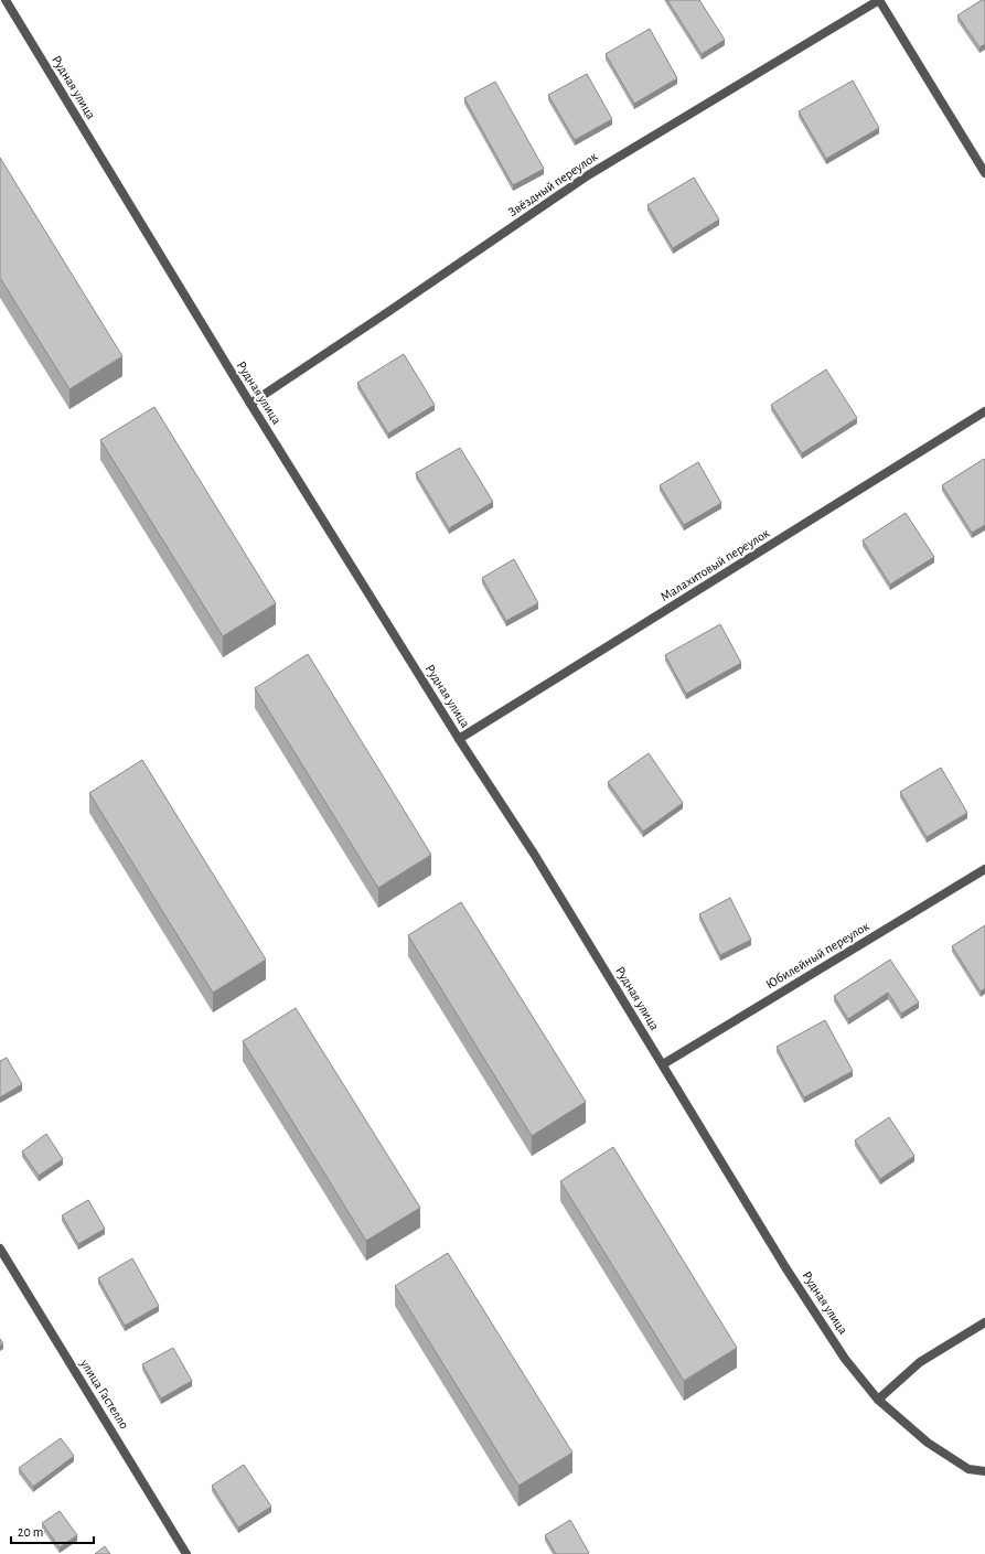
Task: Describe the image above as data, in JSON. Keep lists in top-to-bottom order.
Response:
{
  "streets": {
    "street": [
      "Рудная улица",
      "Звёздный переулок",
      "Малахитовый переулок",
      "Юбилейный переулок",
      "улица Гастелло"
    ]
  },
  "crossings": [
    ["Рудная улица", "Звёздный переулок"],
    ["Рудная улица", "Малахитовый переулок"],
    ["Рудная улица", "Юбилейный переулок"]
  ],
  "scale_bar": "20 m"
}
